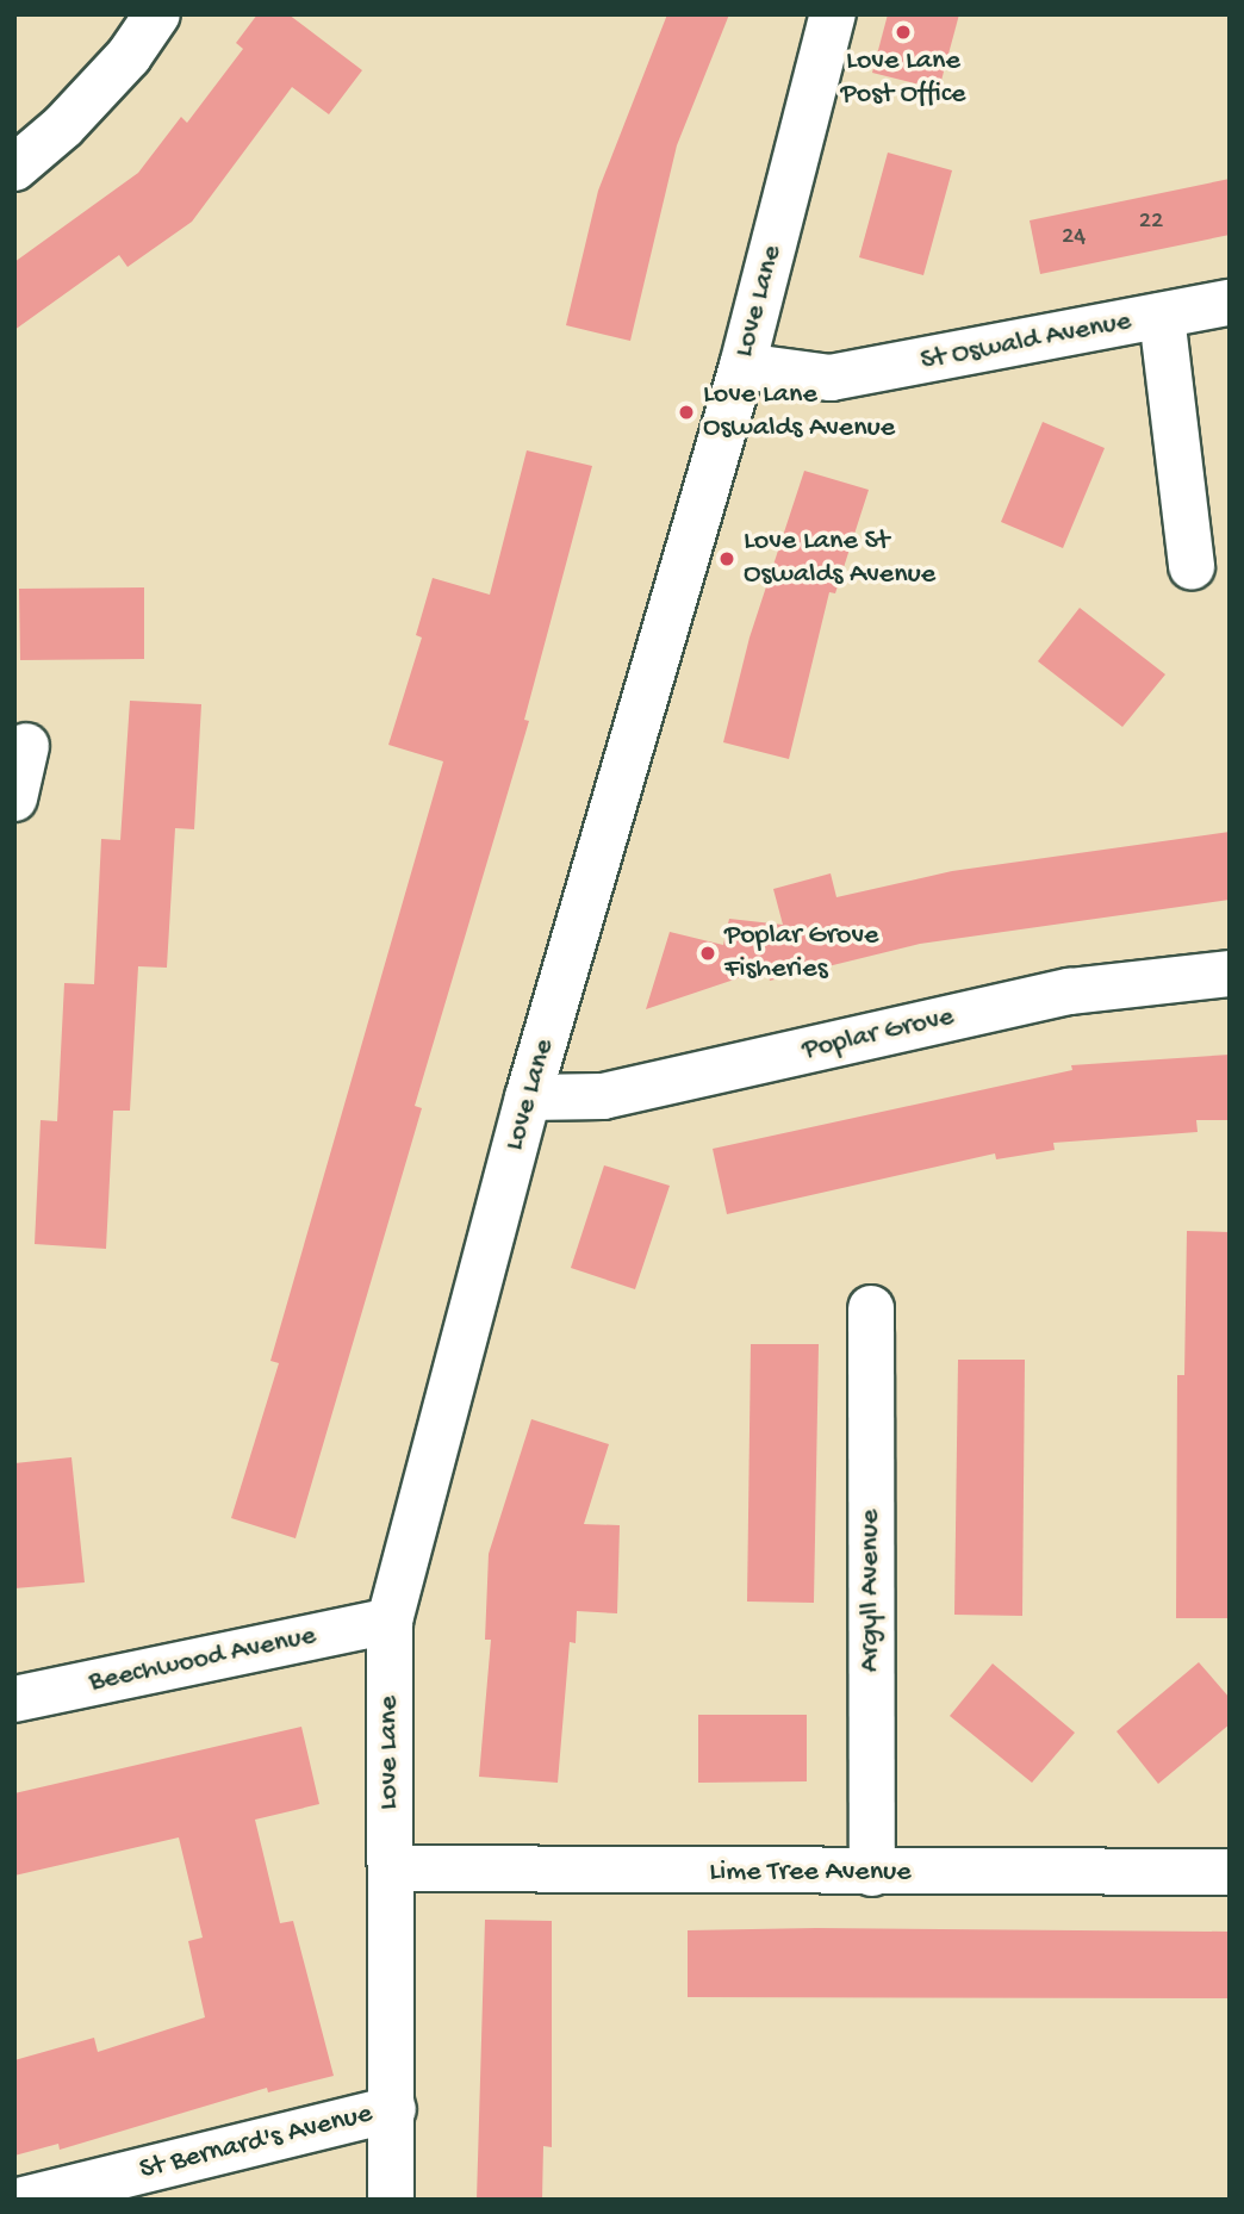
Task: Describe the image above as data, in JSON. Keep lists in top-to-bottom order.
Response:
{
  "streets": {
    "street": [
      "Love Lane",
      "St Oswald Avenue",
      "Poplar Grove",
      "Argyll Avenue",
      "Beechwood Avenue",
      "Lime Tree Avenue",
      "St Bernard's Avenue"
    ]
  },
  "crossings": [
    ["Love Lane", "St Oswald Avenue"],
    ["Love Lane", "Poplar Grove"],
    ["Love Lane", "Beechwood Avenue"],
    ["Love Lane", "Lime Tree Avenue"],
    ["Love Lane", "St Bernard's Avenue"],
    ["Argyll Avenue", "Lime Tree Avenue"]
  ],
  "places": [
    "Love Lane Post Office",
    "Love Lane Oswalds Avenue",
    "Love Lane St Oswalds Avenue",
    "Poplar Grove Fisheries"
  ],
  "house_numbers": ["22", "24"]
}
